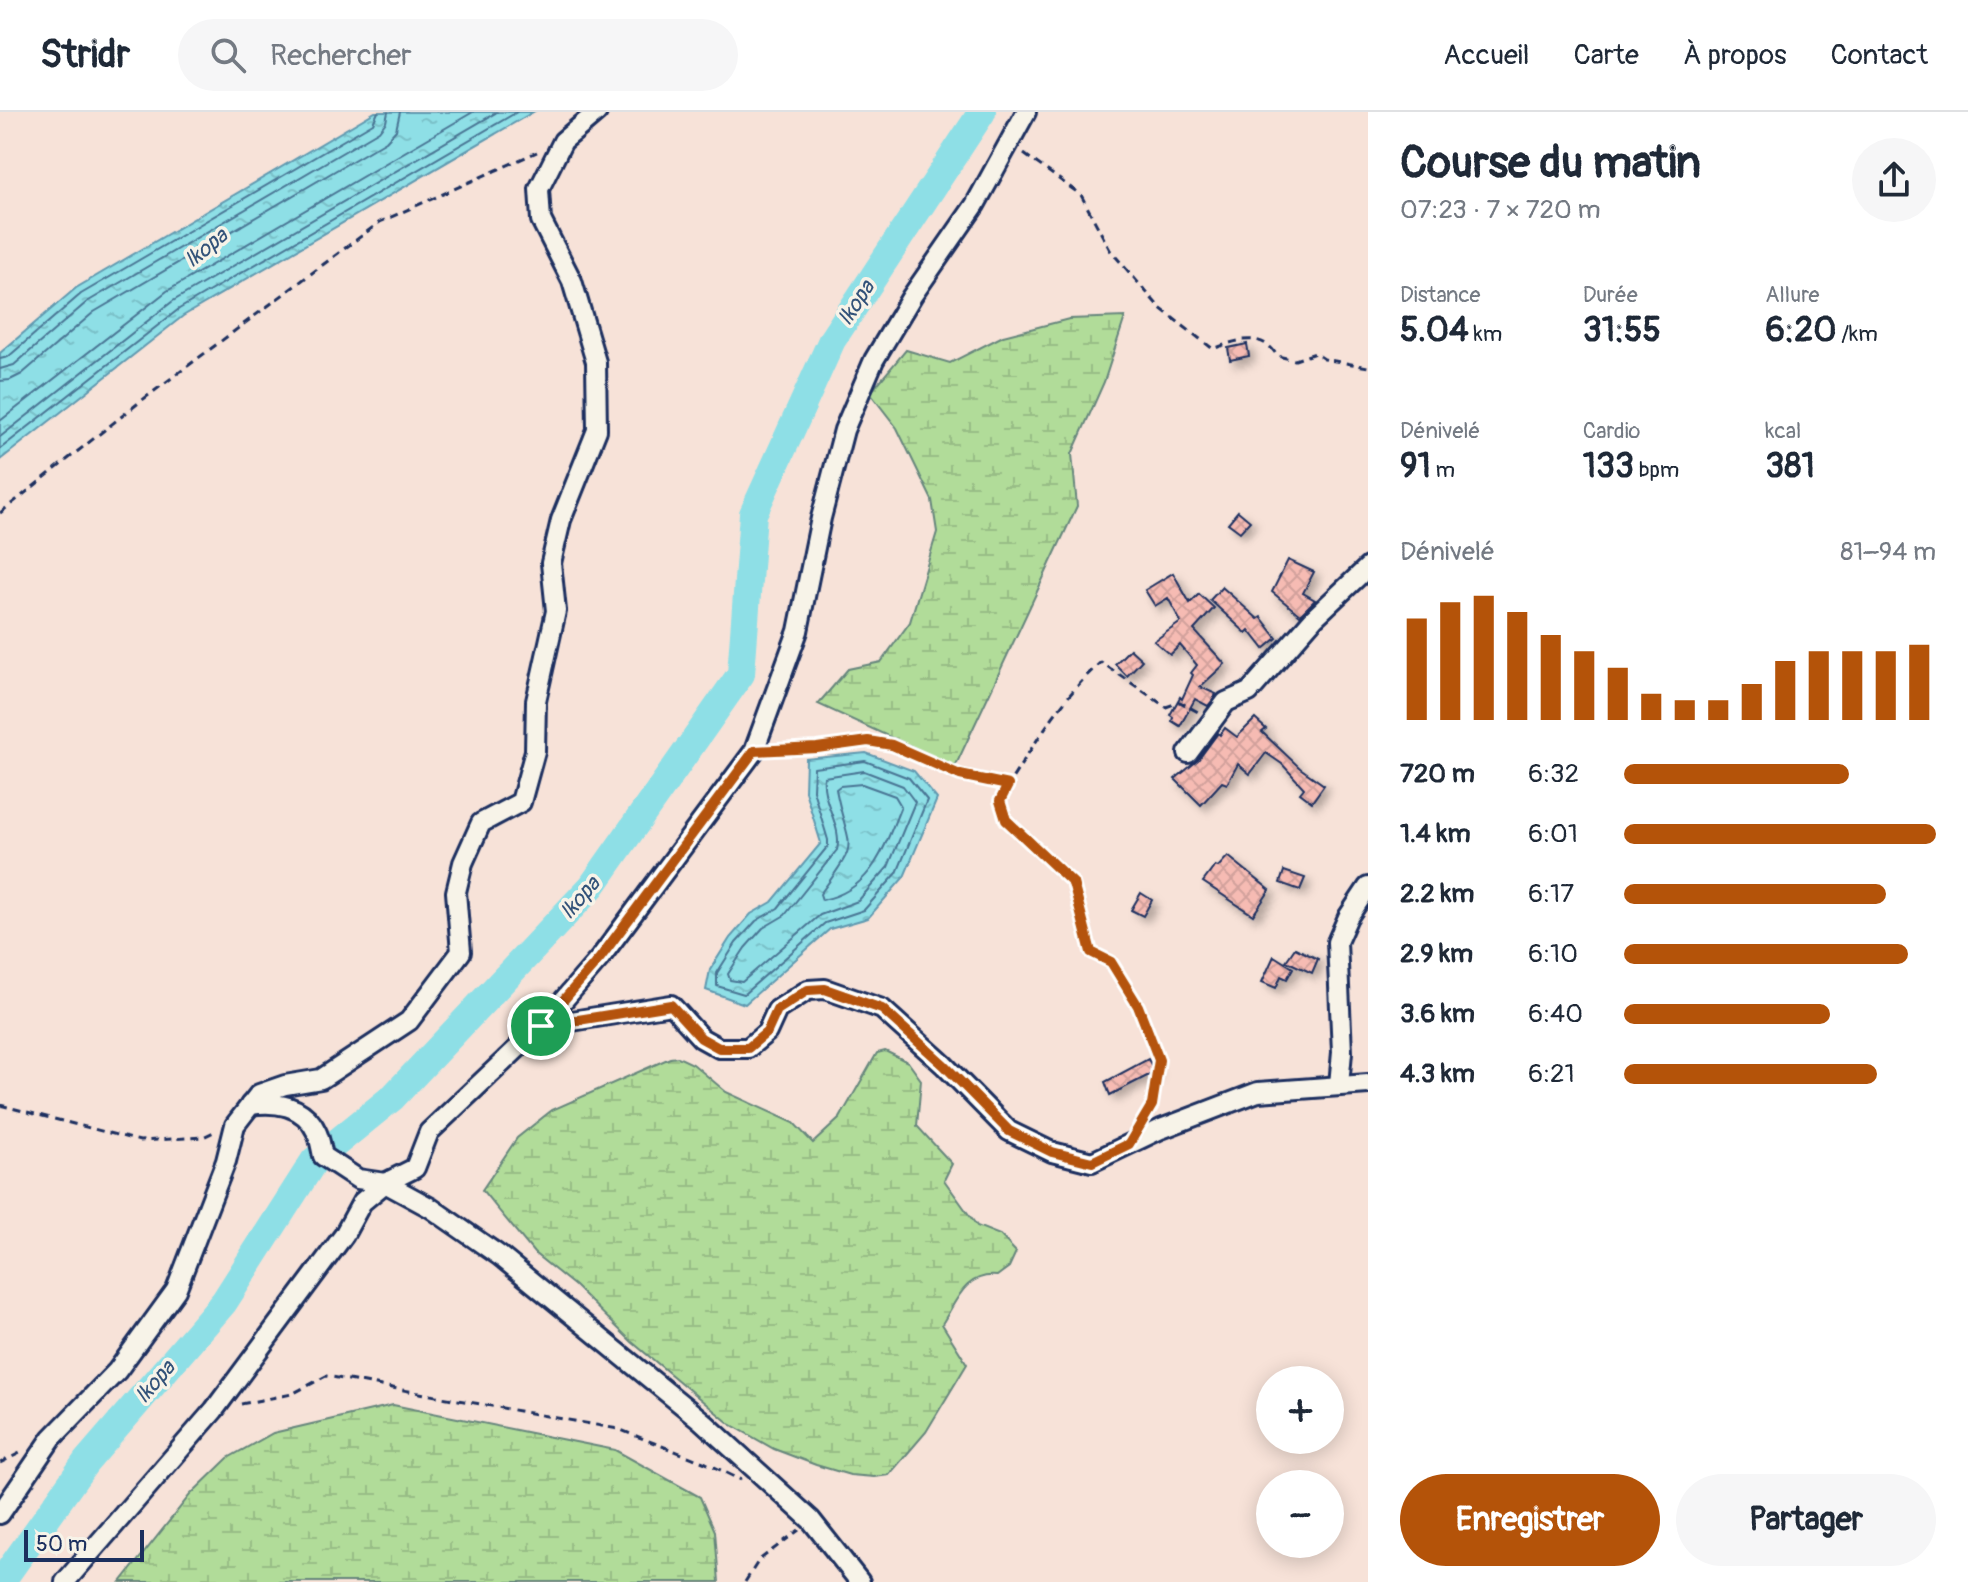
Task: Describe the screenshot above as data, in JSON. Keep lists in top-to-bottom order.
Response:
{
  "water": ["Ikopa"],
  "scale_bar": "50 m",
  "page": {
    "header": "Stridr",
    "search": "Rechercher",
    "nav": [
      "Accueil",
      "Carte",
      "À propos",
      "Contact"
    ],
    "heading": ["Course du matin", "07:23 · 7 × 720 m"],
    "stats": [
      ["Distance", "5.04 km"],
      ["Durée", "31:55"],
      ["Allure", "6:20 /km"],
      ["Dénivelé", "91 m"],
      ["Cardio", "133 bpm"],
      ["kcal", "381"]
    ],
    "chart": ["Dénivelé", "81–94 m"],
    "list": [
      {
        "name": "720 m",
        "note": "6:32"
      },
      {
        "name": "1.4 km",
        "note": "6:01"
      },
      {
        "name": "2.2 km",
        "note": "6:17"
      },
      {
        "name": "2.9 km",
        "note": "6:10"
      },
      {
        "name": "3.6 km",
        "note": "6:40"
      },
      {
        "name": "4.3 km",
        "note": "6:21"
      }
    ],
    "map_buttons": ["+", "−"],
    "buttons": ["Enregistrer", "Partager"],
    "scale": "50 m"
  }
}
